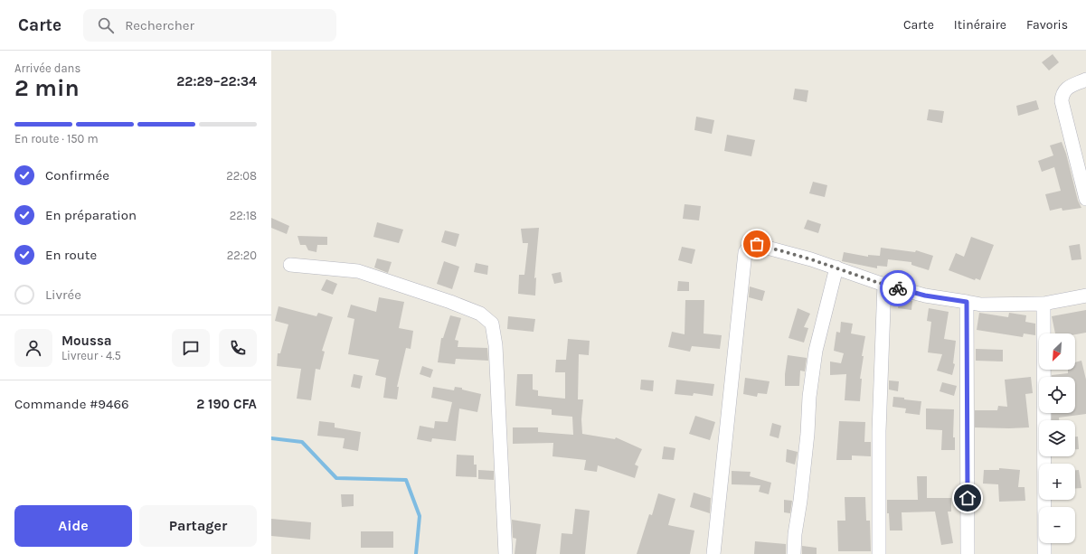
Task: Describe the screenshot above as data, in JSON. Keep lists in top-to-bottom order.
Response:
{
  "north": "bottom left",
  "page": {
    "header": "Carte",
    "search": "Rechercher",
    "nav": ["Carte", "Itinéraire", "Favoris"],
    "heading": ["2 min", "Arrivée dans", "22:29–22:34"],
    "panel": [
      "Moussa",
      "Livreur · 4.5",
      "Commande #9466",
      "2 190 CFA"
    ],
    "bar": "En route · 150 m",
    "list": [
      ["Confirmée", "22:08"],
      ["En préparation", "22:18"],
      ["En route", "22:20"],
      "Livrée"
    ],
    "map_buttons": ["+", "−"],
    "buttons": ["Aide", "Partager"]
  }
}
